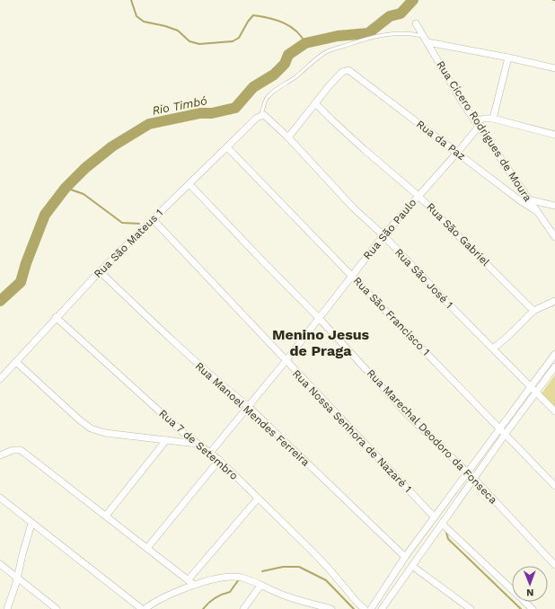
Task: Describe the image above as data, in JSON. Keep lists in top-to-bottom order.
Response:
{
  "streets": {
    "street": [
      "Rua Cícero Rodrigues de Moura",
      "Rua da Paz",
      "Rua São Paulo",
      "Rua São Gabriel",
      "Rua São Mateus 1",
      "Rua São José 1",
      "Rua São Francisco 1",
      "Rua Manoel Mendes Ferreira",
      "Rua Nossa Senhora de Nazaré 1",
      "Rua Marechal Deodoro da Fonseca",
      "Rua 7 de Setembro"
    ]
  },
  "crossings": [
    ["Rua Cícero Rodrigues de Moura", "Rua da Paz"],
    ["Rua Cícero Rodrigues de Moura", "Rua São Paulo"],
    ["Rua da Paz", "Rua São Paulo"],
    ["Rua da Paz", "Rua São Gabriel"],
    ["Rua São Paulo", "Rua São Gabriel"],
    ["Rua São Paulo", "Rua São José 1"],
    ["Rua São Paulo", "Rua São Francisco 1"],
    ["Rua São Paulo", "Rua Manoel Mendes Ferreira"],
    ["Rua São Paulo", "Rua Nossa Senhora de Nazaré 1"],
    ["Rua São Paulo", "Rua Marechal Deodoro da Fonseca"],
    ["Rua São Paulo", "Rua 7 de Setembro"],
    ["Rua São Mateus 1", "Rua São José 1"],
    ["Rua São Mateus 1", "Rua São Francisco 1"],
    ["Rua São Mateus 1", "Rua Manoel Mendes Ferreira"],
    ["Rua São Mateus 1", "Rua Nossa Senhora de Nazaré 1"],
    ["Rua São Mateus 1", "Rua Marechal Deodoro da Fonseca"],
    ["Rua São Mateus 1", "Rua 7 de Setembro"]
  ],
  "districts": ["Menino Jesus de Praga"],
  "water": ["Rio Timbó"],
  "north": "bottom"
}
